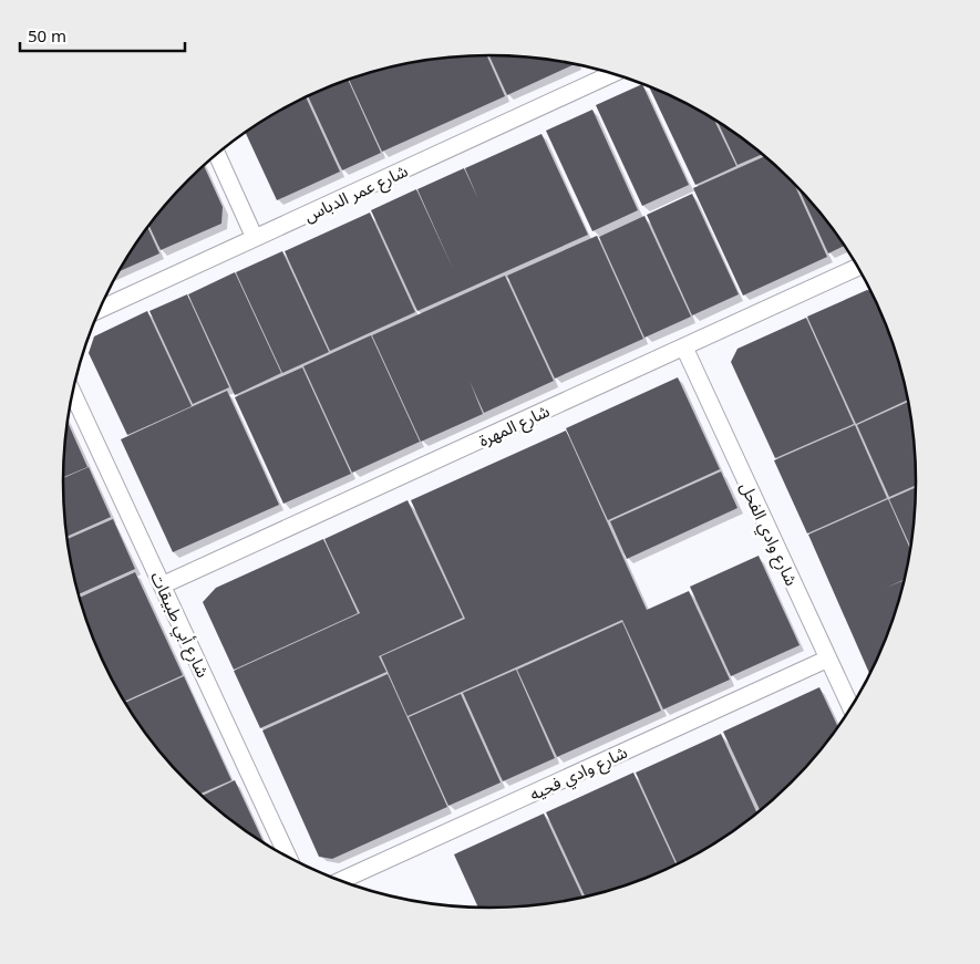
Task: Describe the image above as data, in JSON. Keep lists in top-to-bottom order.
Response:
{
  "streets": {
    "street": [
      "شارع عمر الدباس",
      "شارع المهرة",
      "شارع وادي الفحل",
      "شارع أبي طبيقات",
      "شارع وادي فحيه"
    ]
  },
  "crossings": [
    ["شارع المهرة", "شارع وادي الفحل"],
    ["شارع المهرة", "شارع أبي طبيقات"],
    ["شارع وادي الفحل", "شارع وادي فحيه"]
  ],
  "scale_bar": "50 m"
}
